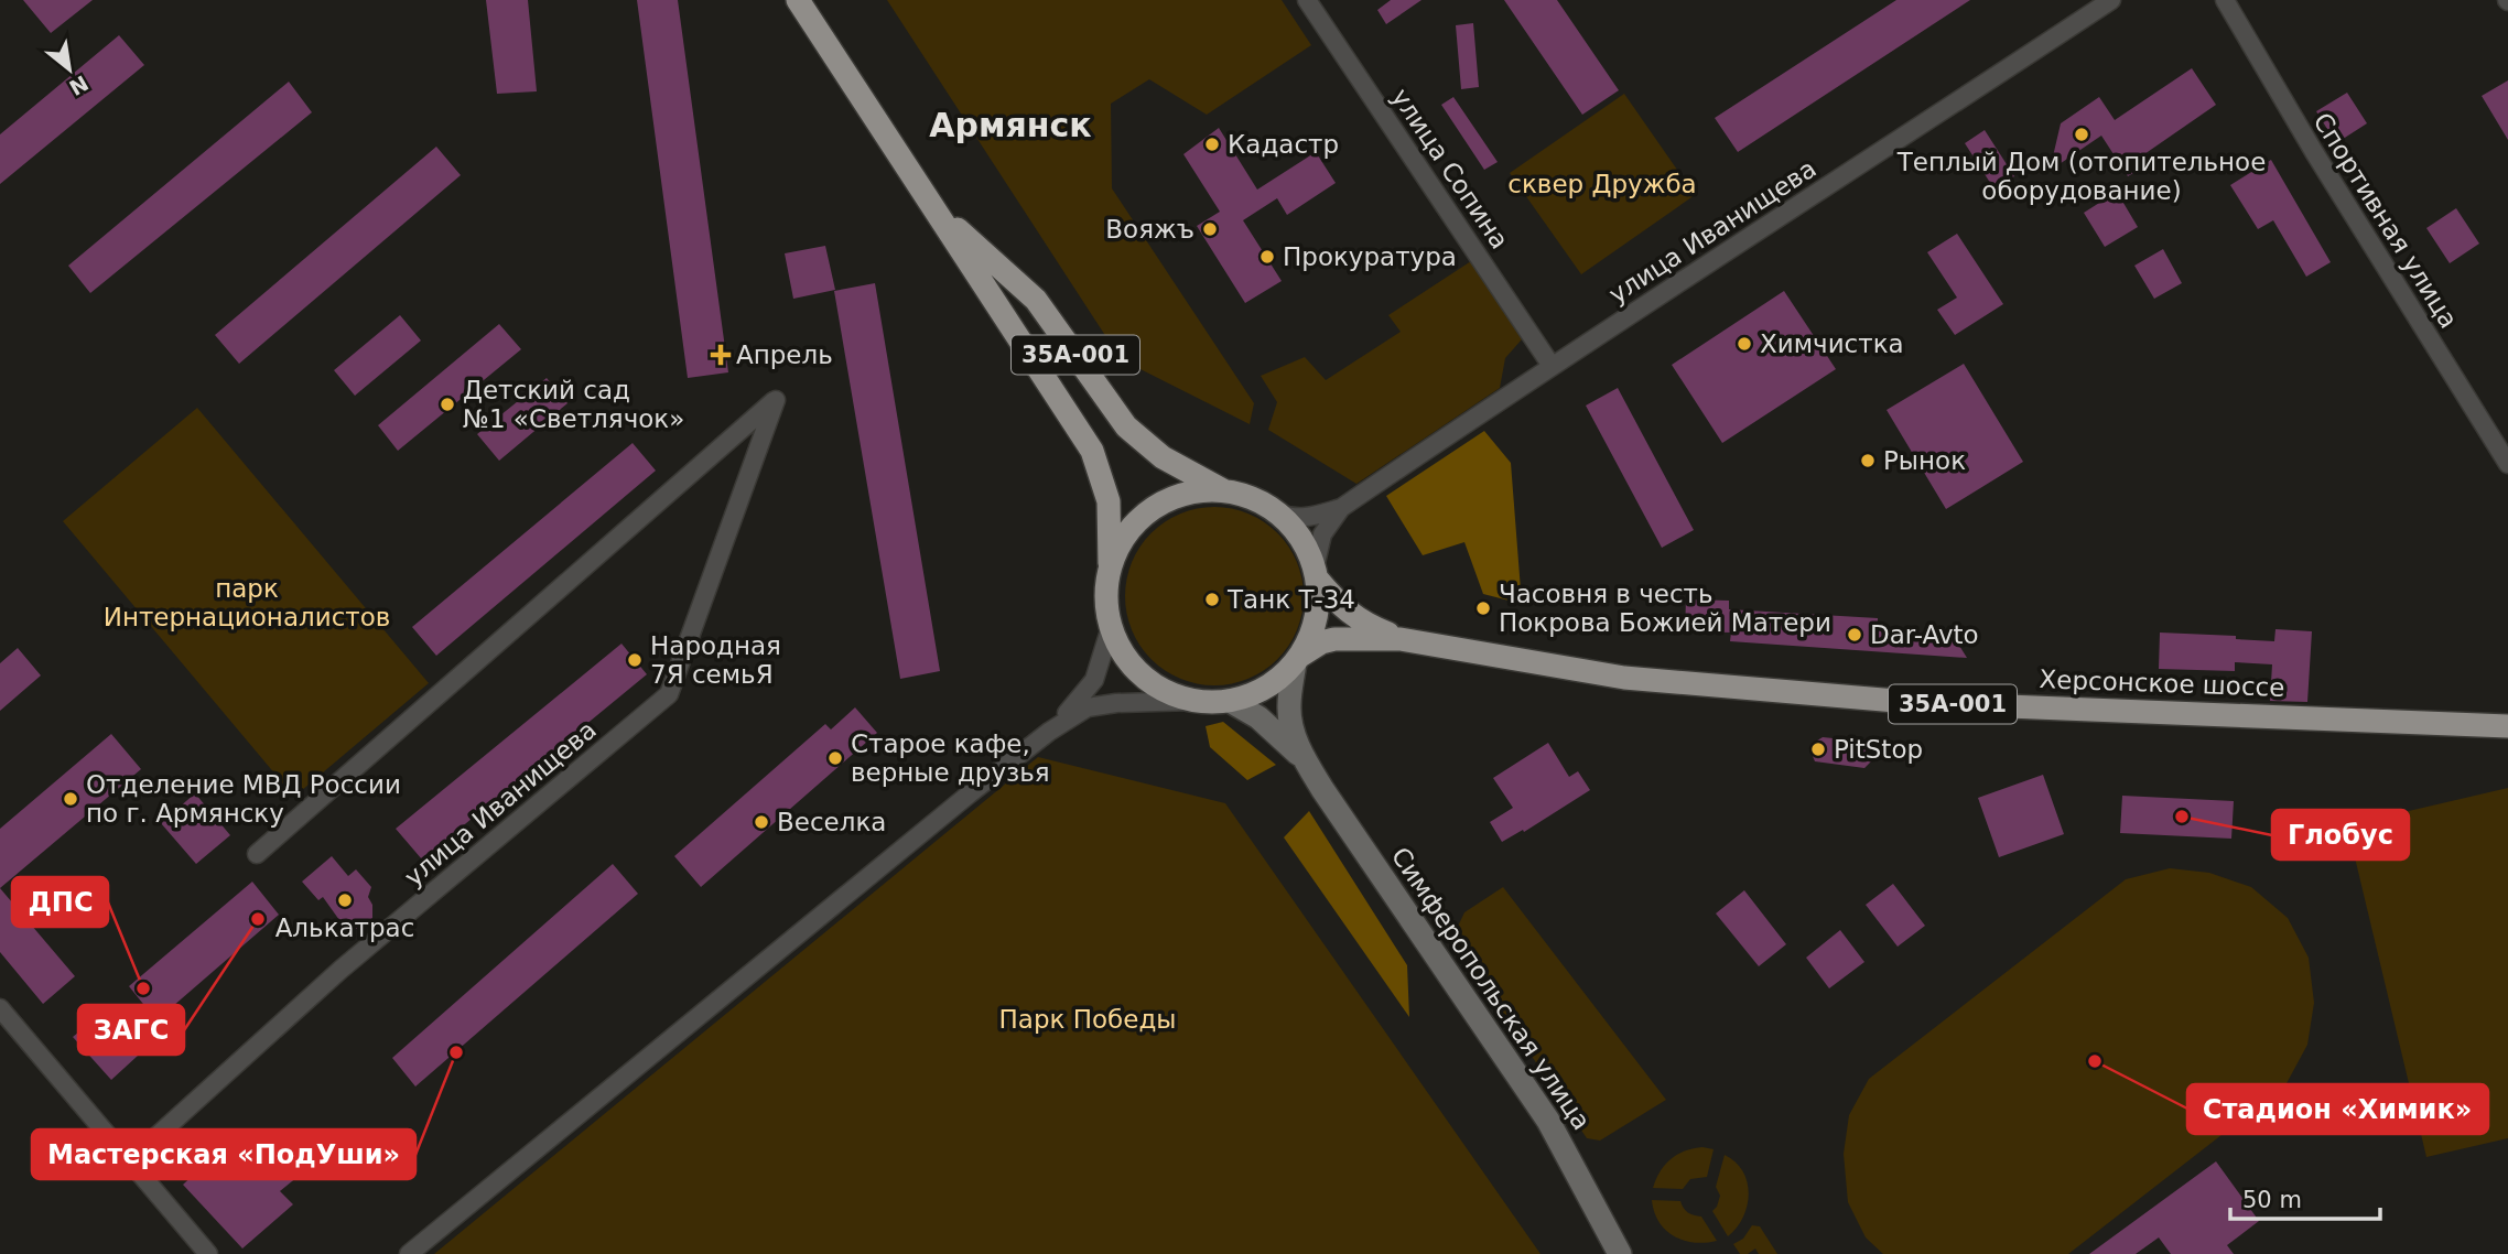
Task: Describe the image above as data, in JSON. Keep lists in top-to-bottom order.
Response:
{
  "streets": {
    "highway": ["35А-001", "Херсонское шоссе"],
    "main road": ["Симферопольская улица"],
    "street": ["улица Сопина", "Спортивная улица", "улица Иванищева"]
  },
  "crossings": [
    ["улица Сопина", "улица Иванищева"],
    ["улица Иванищева", "35А-001"],
    ["улица Иванищева", "Херсонское шоссе"],
    ["улица Иванищева", "Симферопольская улица"],
    ["35А-001", "Херсонское шоссе"],
    ["35А-001", "Симферопольская улица"],
    ["Херсонское шоссе", "Симферопольская улица"]
  ],
  "districts": ["Армянск"],
  "parks": ["сквер Дружба", "парк Интернационалистов", "Парк Победы"],
  "places": {
    "other": [
      "Теплый Дом (отопительное оборудование)",
      "Кадастр",
      "Вояжъ",
      "Прокуратура",
      "Химчистка",
      "Детский сад №1 «Светлячок»",
      "Рынок",
      "Танк Т-34",
      "Часовня в честь Покрова Божией Матери",
      "Dar-Avto",
      "Народная 7Я семьЯ",
      "PitStop",
      "Старое кафе, верные друзья",
      "Отделение МВД России по г. Армянску",
      "Глобус",
      "Веселка",
      "Алькатрас",
      "ЗАГС",
      "ДПС",
      "Мастерская «ПодУши»",
      "Стадион «Химик»"
    ],
    "health": ["Апрель"]
  },
  "scale_bar": "50 m",
  "north": "bottom right"
}
